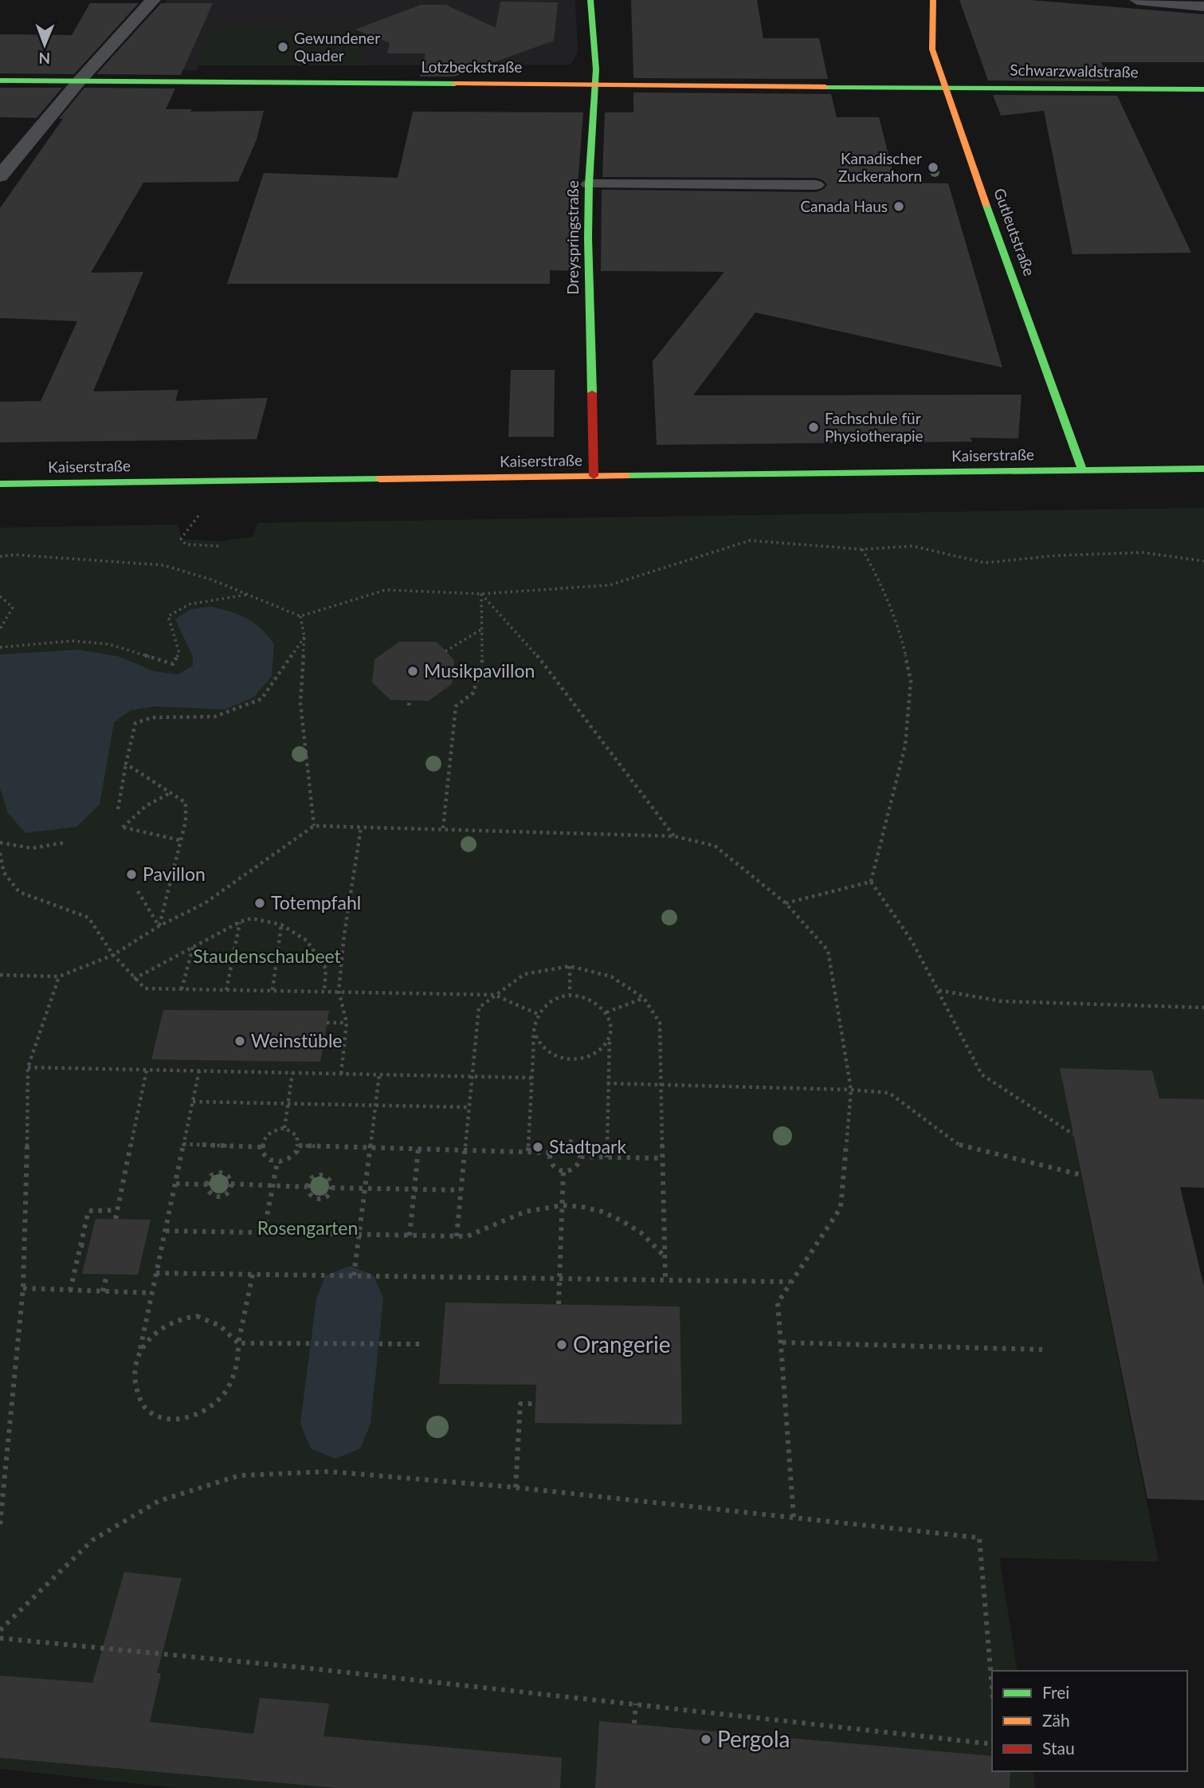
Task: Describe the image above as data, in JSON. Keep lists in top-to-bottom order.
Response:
{
  "streets": {
    "street": [
      "Lotzbeckstraße",
      "Schwarzwaldstraße",
      "Gutleutstraße",
      "Dreyspringstraße",
      "Kaiserstraße"
    ]
  },
  "crossings": [
    ["Lotzbeckstraße", "Schwarzwaldstraße"],
    ["Lotzbeckstraße", "Gutleutstraße"],
    ["Lotzbeckstraße", "Dreyspringstraße"],
    ["Schwarzwaldstraße", "Gutleutstraße"],
    ["Gutleutstraße", "Kaiserstraße"],
    ["Dreyspringstraße", "Kaiserstraße"]
  ],
  "parks": ["Staudenschaubeet", "Rosengarten"],
  "places": [
    "Gewundener Quader",
    "Kanadischer Zuckerahorn",
    "Canada Haus",
    "Fachschule für Physiotherapie",
    "Musikpavillon",
    "Pavillon",
    "Totempfahl",
    "Weinstüble",
    "Stadtpark",
    "Orangerie",
    "Pergola"
  ],
  "legend": ["Frei", "Zäh", "Stau"],
  "north": "bottom"
}
